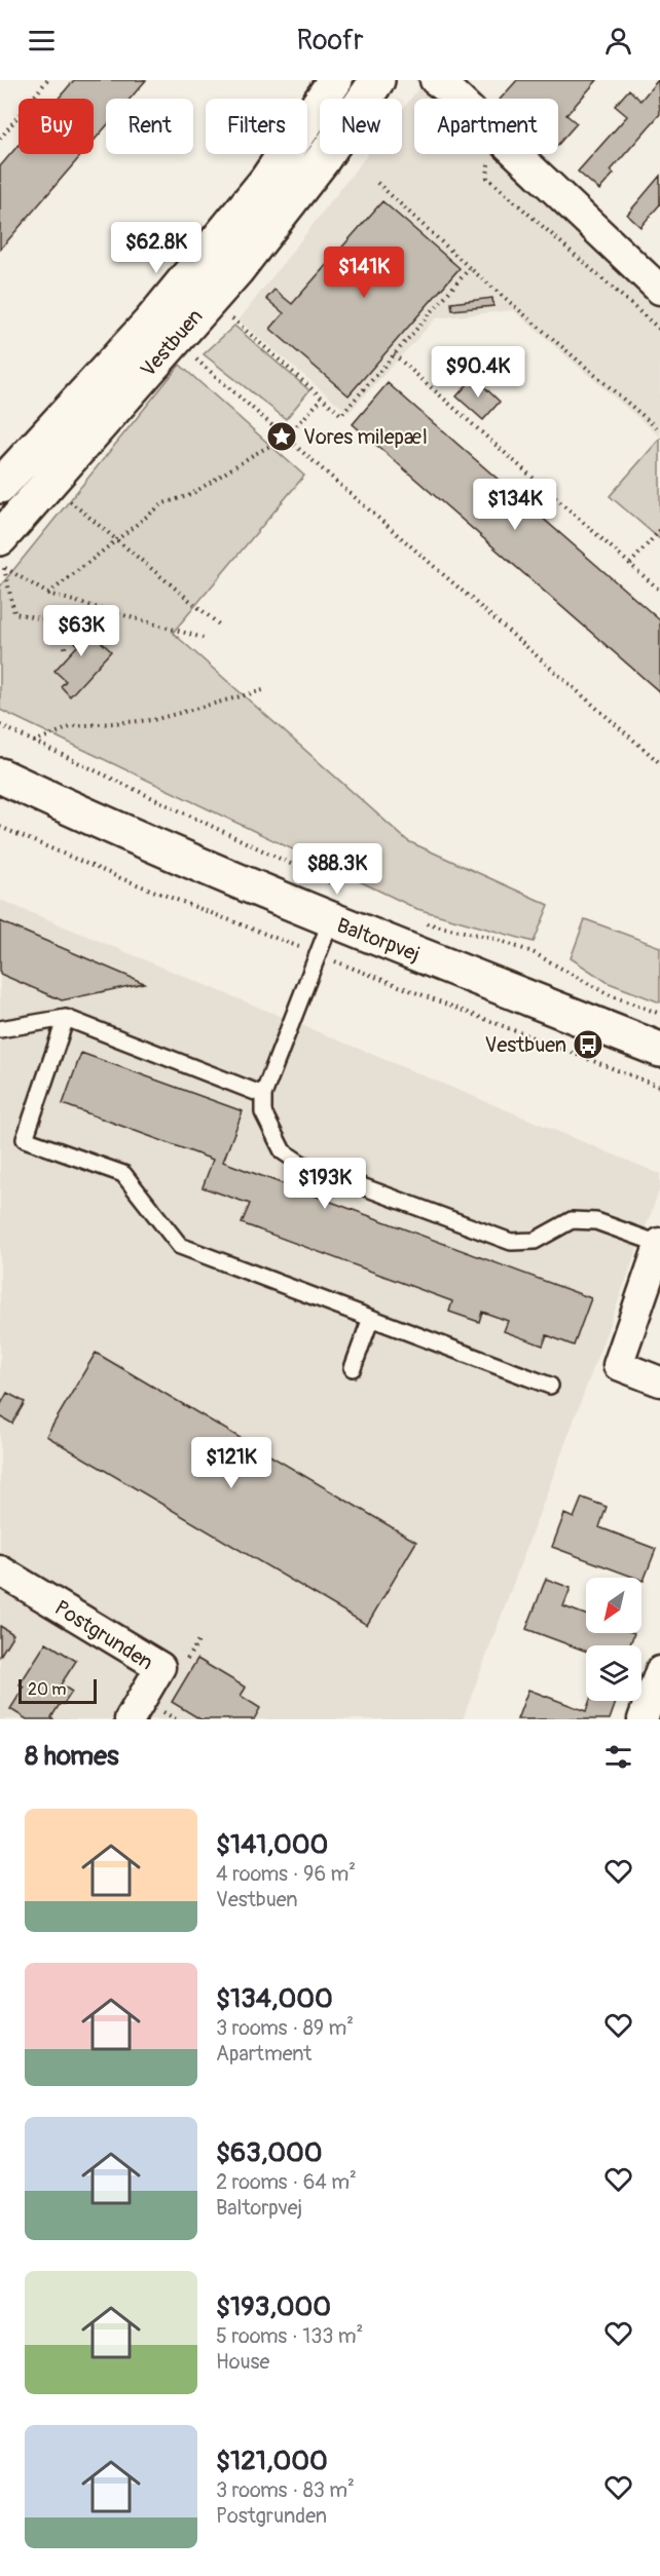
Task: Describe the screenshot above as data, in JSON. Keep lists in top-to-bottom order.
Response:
{
  "streets": {
    "street": ["Vestbuen", "Baltorpvej", "Postgrunden"]
  },
  "places": {
    "place": ["Vores milepæl"],
    "bus stop": ["Vestbuen"]
  },
  "scale_bar": "20 m",
  "north": "bottom left",
  "page": {
    "header": "Roofr",
    "chip": [
      "Buy",
      "Rent",
      "Filters",
      "New",
      "Apartment"
    ],
    "price": [
      "$62.8K",
      "$141K",
      "$90.4K",
      "$134K",
      "$63K",
      "$88.3K",
      "$193K",
      "$121K"
    ],
    "scale": "20 m",
    "heading": "8 homes",
    "list": [
      {
        "name": "$141,000",
        "note": "4 rooms · 96 m² · Vestbuen"
      },
      {
        "name": "$134,000",
        "note": "3 rooms · 89 m² · Apartment"
      },
      {
        "name": "$63,000",
        "note": "2 rooms · 64 m² · Baltorpvej"
      },
      {
        "name": "$193,000",
        "note": "5 rooms · 133 m² · House"
      },
      {
        "name": "$121,000",
        "note": "3 rooms · 83 m² · Postgrunden"
      }
    ]
  }
}
